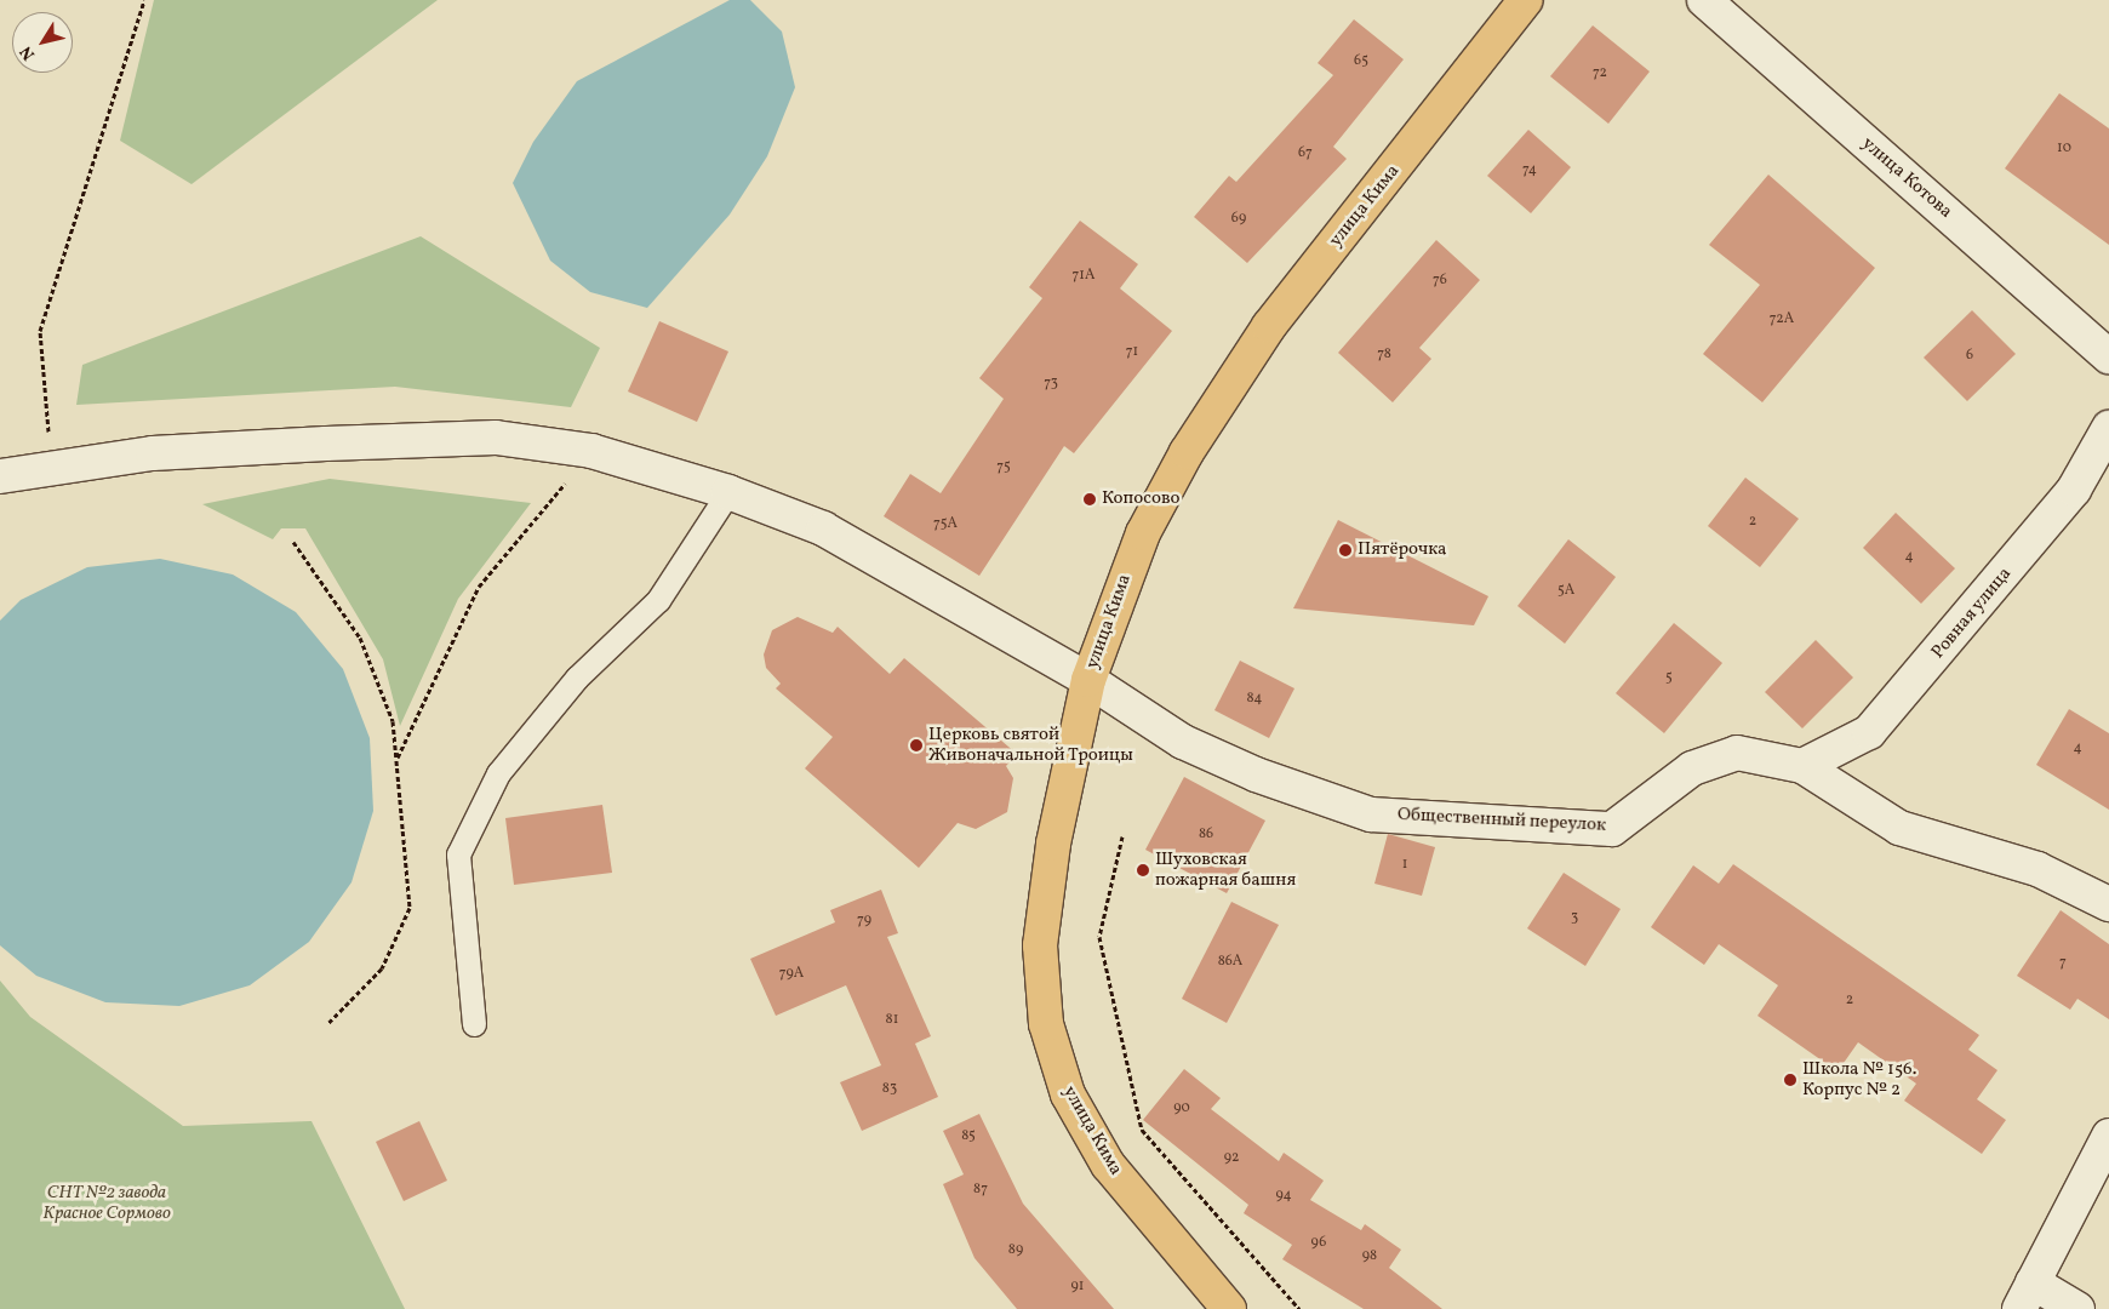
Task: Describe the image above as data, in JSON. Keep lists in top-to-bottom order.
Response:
{
  "streets": {
    "main road": ["улица Кима"],
    "street": ["улица Котова", "Ровная улица", "Общественный переулок"]
  },
  "crossings": [
    ["улица Кима", "Общественный переулок"],
    ["Ровная улица", "Общественный переулок"]
  ],
  "parks": ["СНТ №2 завода Красное Сормово"],
  "places": [
    "Копосово",
    "Пятёрочка",
    "Церковь святой Живоначальной Троицы",
    "Шуховская пожарная башня",
    "Школа № 156. Корпус № 2"
  ],
  "house_numbers": [
    "65",
    "72",
    "10",
    "67",
    "74",
    "69",
    "71А",
    "76",
    "72А",
    "71",
    "78",
    "6",
    "73",
    "75",
    "2",
    "75А",
    "4",
    "5А",
    "5",
    "84",
    "4",
    "86",
    "1",
    "3",
    "79",
    "86А",
    "7",
    "79А",
    "2",
    "81",
    "83",
    "90",
    "85",
    "92",
    "87",
    "94",
    "96",
    "89",
    "98",
    "91"
  ],
  "north": "bottom left"
}
